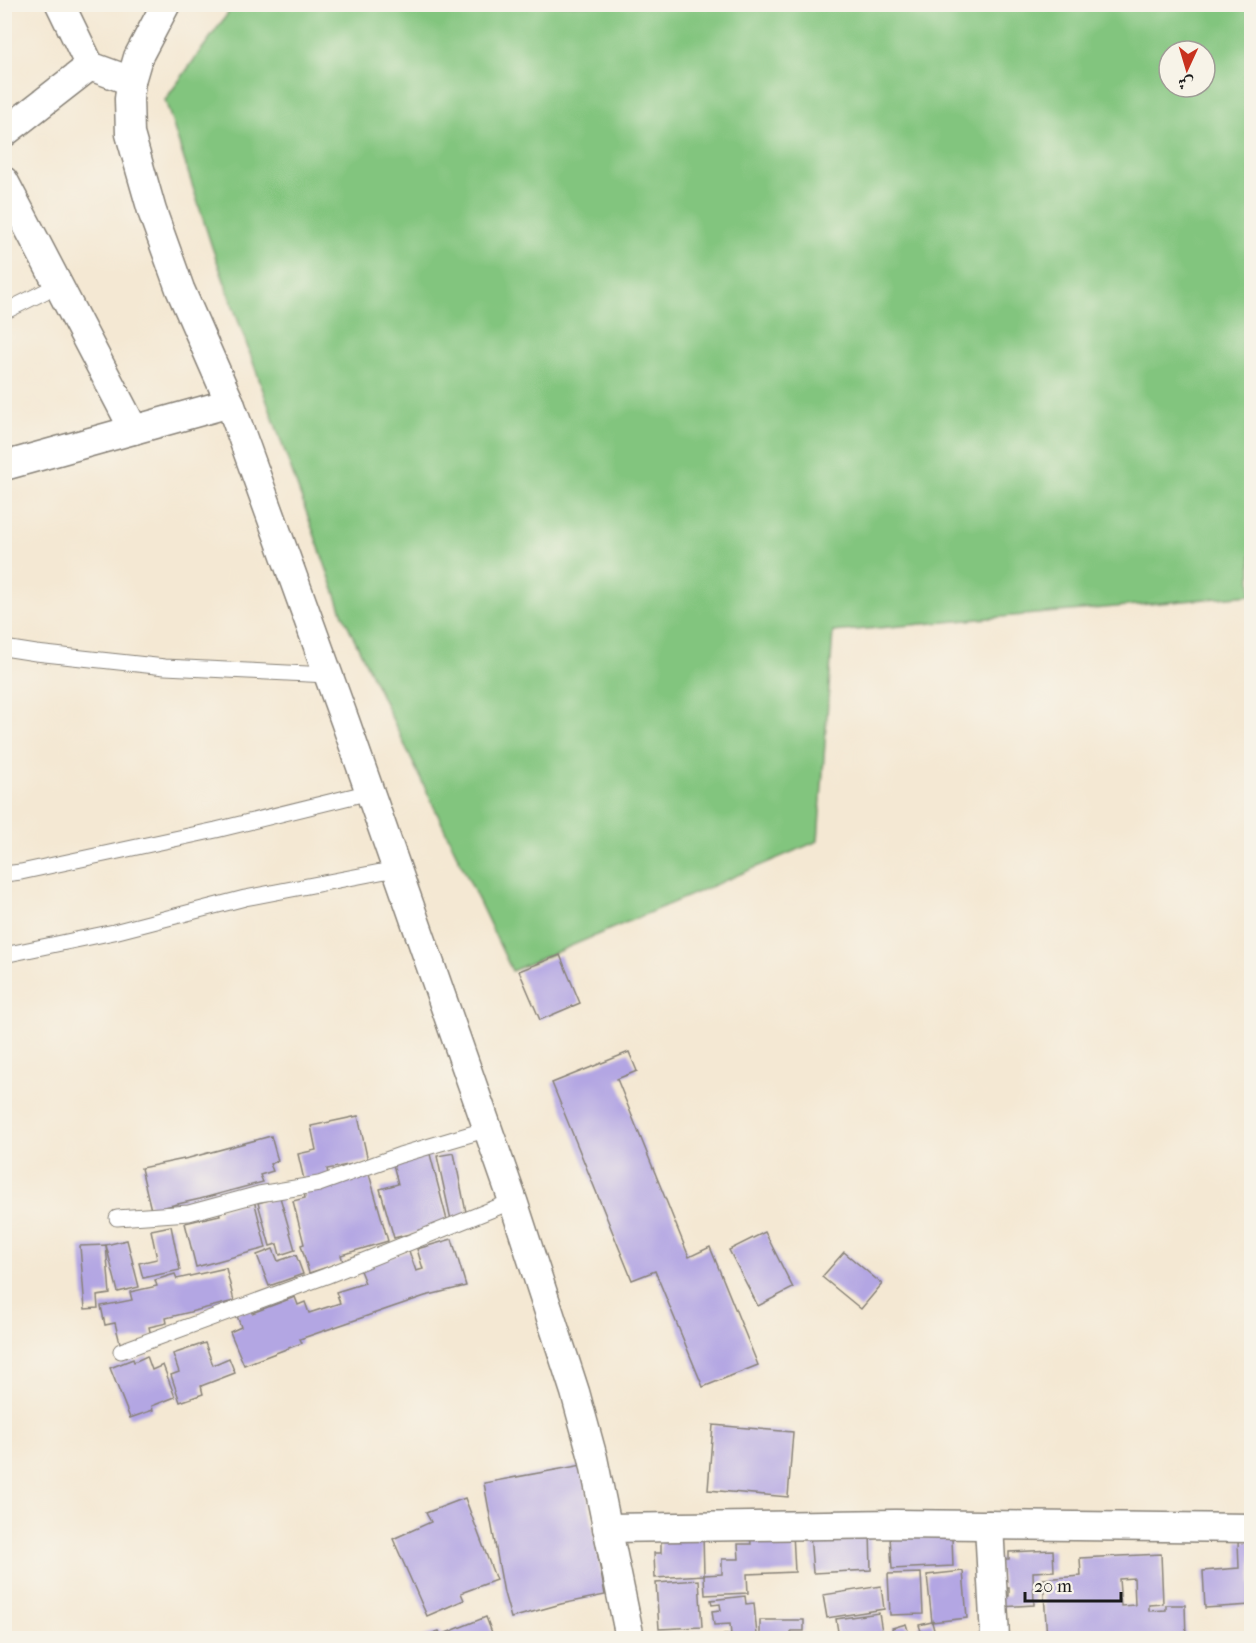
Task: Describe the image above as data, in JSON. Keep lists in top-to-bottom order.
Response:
{
  "scale_bar": "20 m",
  "north": "bottom"
}
